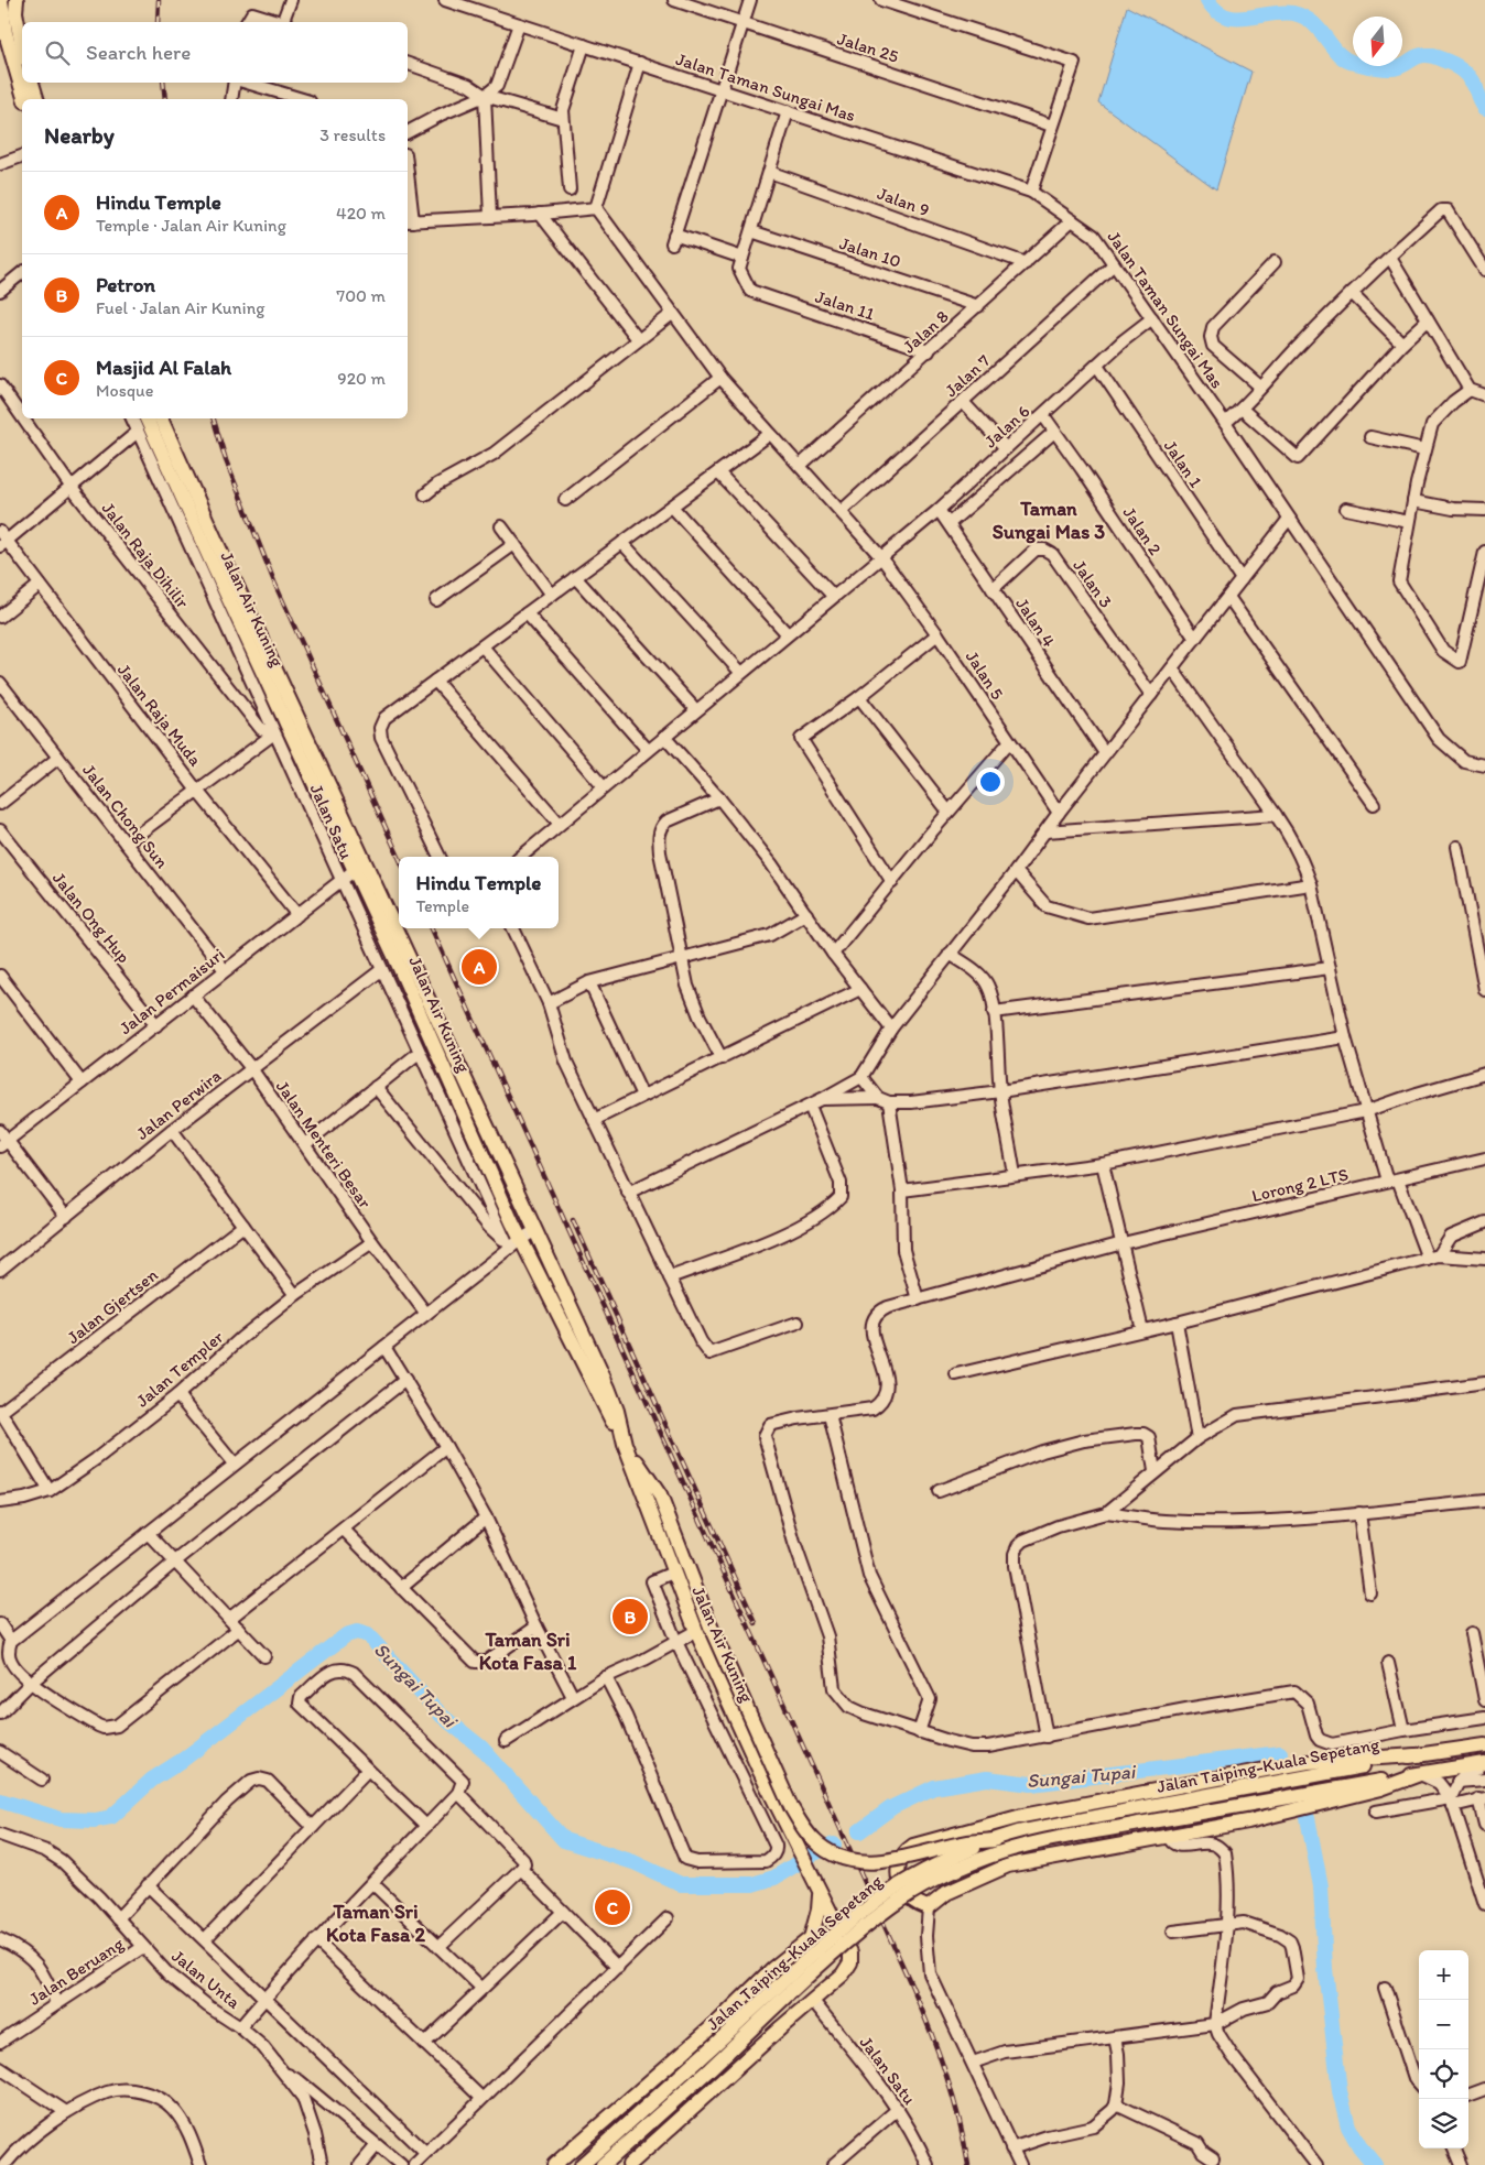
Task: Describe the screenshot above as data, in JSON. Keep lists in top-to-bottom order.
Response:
{
  "streets": {
    "main road": ["Jalan Air Kuning", "Jalan Taiping-Kuala Sepetang"],
    "street": [
      "Jalan 25",
      "Jalan Taman Sungai Mas",
      "Jalan 9",
      "Jalan 10",
      "Jalan 11",
      "Jalan 8",
      "Jalan 7",
      "Jalan 6",
      "Jalan 1",
      "Jalan 2",
      "Jalan Raja Dihilir",
      "Jalan 3",
      "Jalan 4",
      "Jalan 5",
      "Jalan Raja Muda",
      "Jalan Chong Sun",
      "Jalan Satu",
      "Jalan Ong Hup",
      "Jalan Permaisuri",
      "Jalan Perwira",
      "Jalan Menteri Besar",
      "Lorong 2 LTS",
      "Jalan Gjertsen",
      "Jalan Templer",
      "Jalan Beruang",
      "Jalan Unta"
    ]
  },
  "crossings": [
    ["Jalan Taman Sungai Mas", "Jalan 8"],
    ["Jalan Taman Sungai Mas", "Jalan 7"],
    ["Jalan Taman Sungai Mas", "Jalan 6"],
    ["Jalan 9", "Jalan 8"],
    ["Jalan 10", "Jalan 8"],
    ["Jalan 11", "Jalan 8"],
    ["Jalan 8", "Jalan 5"],
    ["Jalan 7", "Jalan 5"],
    ["Jalan 6", "Jalan 1"],
    ["Jalan 6", "Jalan 2"],
    ["Jalan 6", "Jalan 4"],
    ["Jalan 6", "Jalan 5"],
    ["Jalan Raja Dihilir", "Jalan Satu"],
    ["Jalan 3", "Jalan 4"],
    ["Jalan Air Kuning", "Jalan Satu"],
    ["Jalan Air Kuning", "Jalan Permaisuri"],
    ["Jalan Raja Muda", "Jalan Permaisuri"],
    ["Jalan Chong Sun", "Jalan Permaisuri"],
    ["Jalan Satu", "Jalan Permaisuri"],
    ["Jalan Satu", "Jalan Perwira"],
    ["Jalan Ong Hup", "Jalan Permaisuri"],
    ["Jalan Permaisuri", "Jalan Menteri Besar"],
    ["Jalan Perwira", "Jalan Menteri Besar"],
    ["Jalan Menteri Besar", "Jalan Templer"],
    ["Jalan Beruang", "Jalan Unta"]
  ],
  "districts": ["Taman Sungai Mas 3", "Taman Sri Kota Fasa 1", "Taman Sri Kota Fasa 2"],
  "water": ["Sungai Tupai"],
  "north": "bottom",
  "page": {
    "search": "Search here",
    "heading": ["Nearby", "3 results"],
    "list": [
      {
        "mark": "A",
        "name": "Hindu Temple",
        "note": "Temple · Jalan Air Kuning",
        "value": "420 m"
      },
      {
        "mark": "B",
        "name": "Petron",
        "note": "Fuel · Jalan Air Kuning",
        "value": "700 m"
      },
      {
        "mark": "C",
        "name": "Masjid Al Falah",
        "note": "Mosque",
        "value": "920 m"
      }
    ],
    "popup": ["Hindu Temple", "Temple"],
    "pins": ["A", "B", "C"],
    "map_buttons": ["+", "−"]
  }
}
